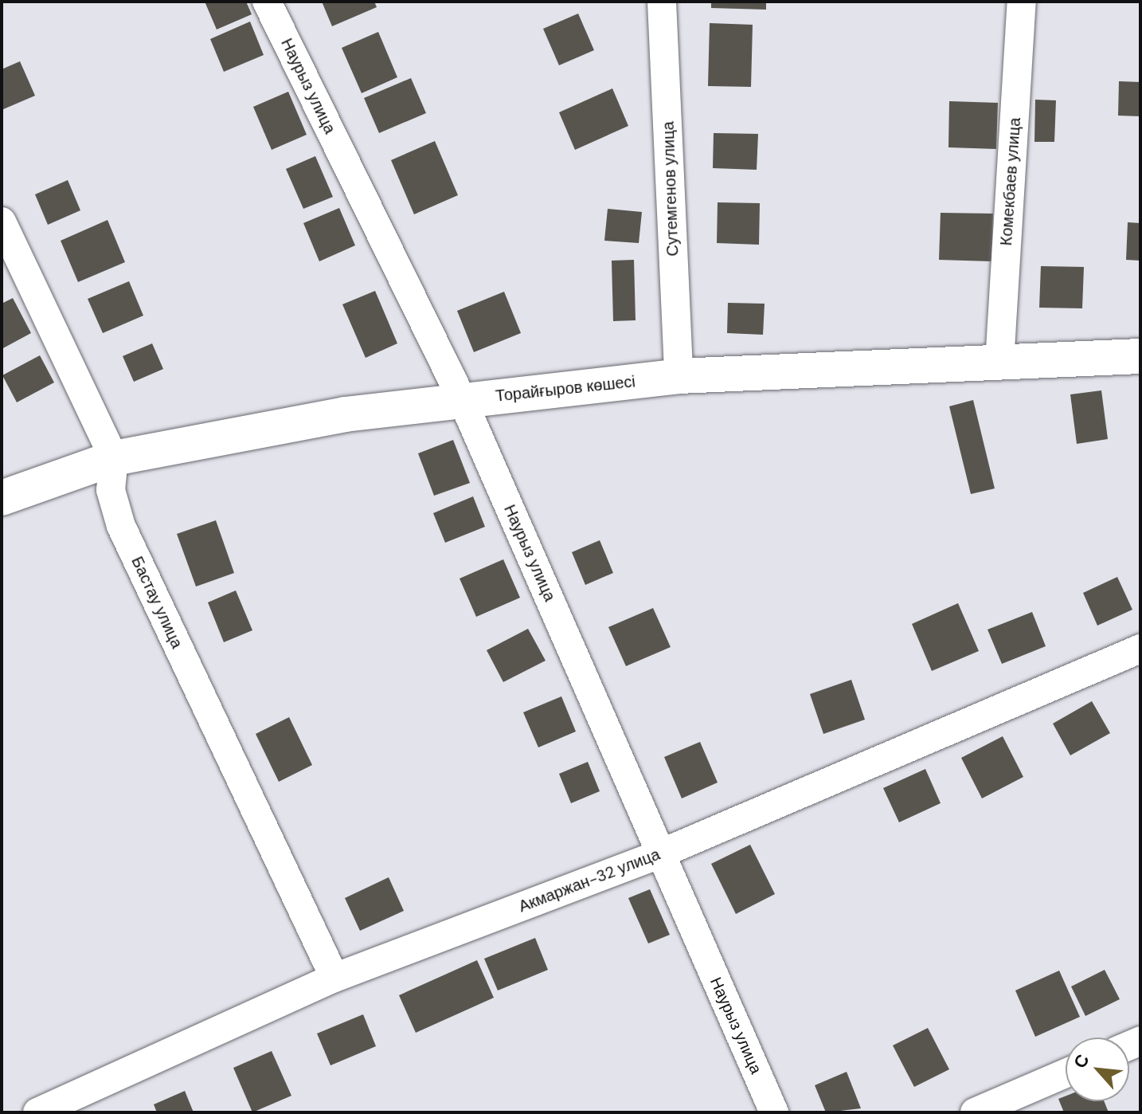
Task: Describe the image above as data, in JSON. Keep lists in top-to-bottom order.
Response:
{
  "streets": {
    "street": [
      "Наурыз улица",
      "Комекбаев улица",
      "Сутемгенов улица",
      "Торайғыров көшесі",
      "Бастау улица",
      "Акмаржан-32 улица"
    ]
  },
  "crossings": [
    ["Наурыз улица", "Торайғыров көшесі"],
    ["Наурыз улица", "Акмаржан-32 улица"],
    ["Комекбаев улица", "Торайғыров көшесі"],
    ["Сутемгенов улица", "Торайғыров көшесі"],
    ["Торайғыров көшесі", "Бастау улица"],
    ["Бастау улица", "Акмаржан-32 улица"]
  ],
  "north": "top left"
}
